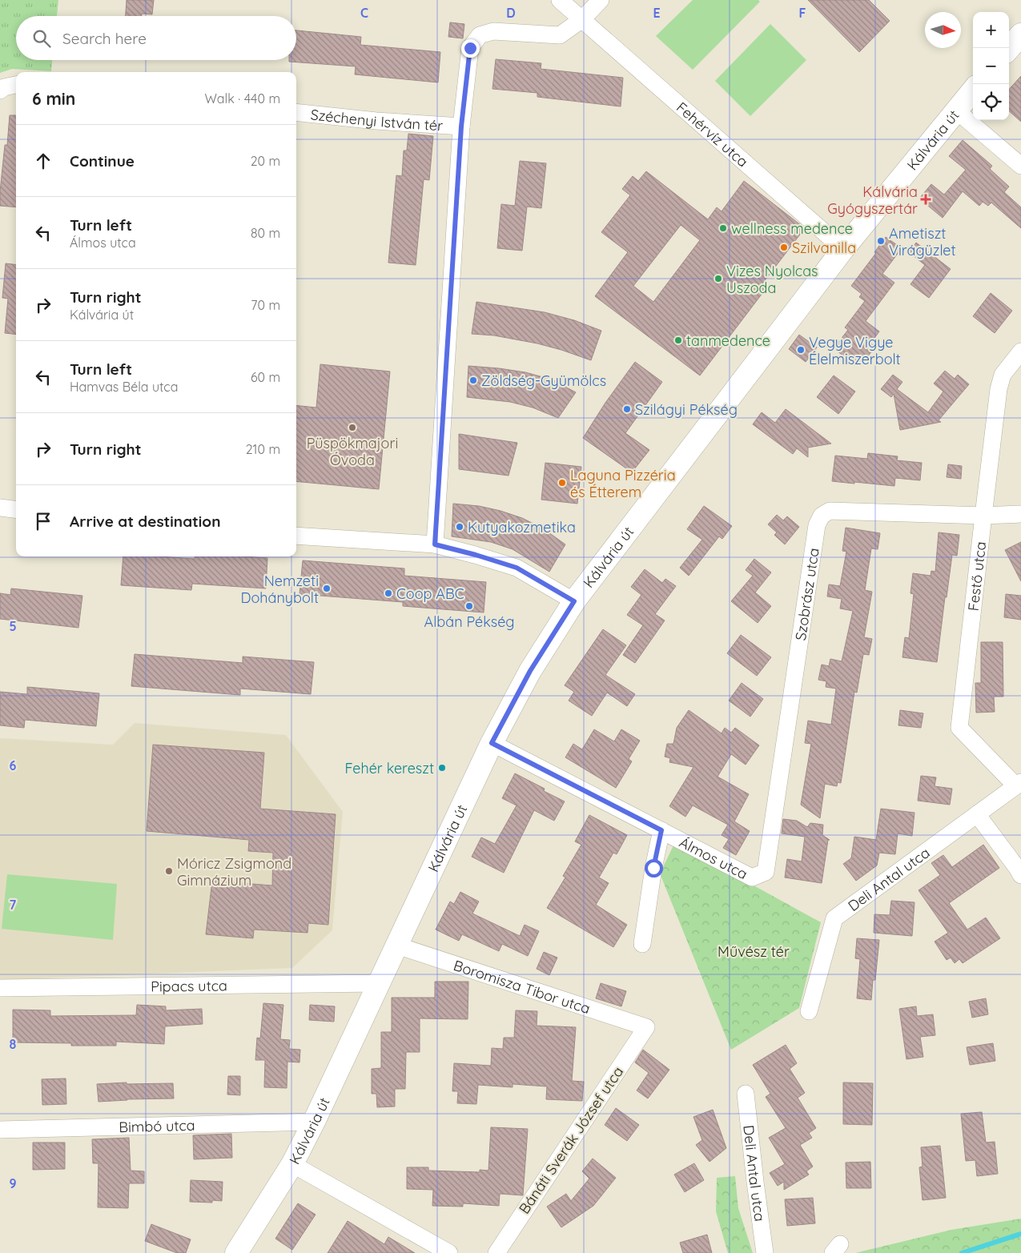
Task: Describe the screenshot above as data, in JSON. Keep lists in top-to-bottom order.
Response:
{
  "streets": {
    "street": [
      "Széchenyi István tér",
      "Fehérvíz utca",
      "Kálvária út",
      "Festő utca",
      "Szobrász utca",
      "Álmos utca",
      "Deli Antal utca",
      "Pipacs utca",
      "Boromisza Tibor utca",
      "Bimbó utca",
      "Bánáti Sverák József utca"
    ]
  },
  "crossings": [
    ["Fehérvíz utca", "Kálvária út"],
    ["Kálvária út", "Álmos utca"],
    ["Kálvária út", "Pipacs utca"],
    ["Kálvária út", "Boromisza Tibor utca"],
    ["Kálvária út", "Bimbó utca"],
    ["Festő utca", "Szobrász utca"],
    ["Festő utca", "Deli Antal utca"],
    ["Szobrász utca", "Álmos utca"],
    ["Boromisza Tibor utca", "Bánáti Sverák József utca"]
  ],
  "parks": ["Művész tér"],
  "places": {
    "health": ["Kálvária Gyógyszertár"],
    "other": [
      "wellness medence",
      "Ametiszt Virágüzlet",
      "Szilvanilla",
      "Vizes Nyolcas Uszoda",
      "tanmedence",
      "Vegye Vigye Élelmiszerbolt",
      "Zöldség-Gyümölcs",
      "Szilágyi Pékség",
      "Püspökmajori Óvoda",
      "Laguna Pizzéria és Étterem",
      "Kutyakozmetika",
      "Nemzeti Dohánybolt",
      "Coop ABC",
      "Albán Pékség",
      "Fehér kereszt",
      "Móricz Zsigmond Gimnázium"
    ]
  },
  "north": "right",
  "page": {
    "map_buttons": ["+", "−"],
    "search": "Search here",
    "heading": ["6 min", "Walk · 440 m"],
    "list": [
      ["Continue", "20 m"],
      ["Turn left", "Álmos utca", "80 m"],
      ["Turn right", "Kálvária út", "70 m"],
      ["Turn left", "Hamvas Béla utca", "60 m"],
      ["Turn right", "210 m"],
      "Arrive at destination"
    ]
  },
  "grid": {
    "columns": [
      "C",
      "D",
      "E",
      "F"
    ],
    "rows": [
      "5",
      "6",
      "7",
      "8",
      "9"
    ]
  }
}
